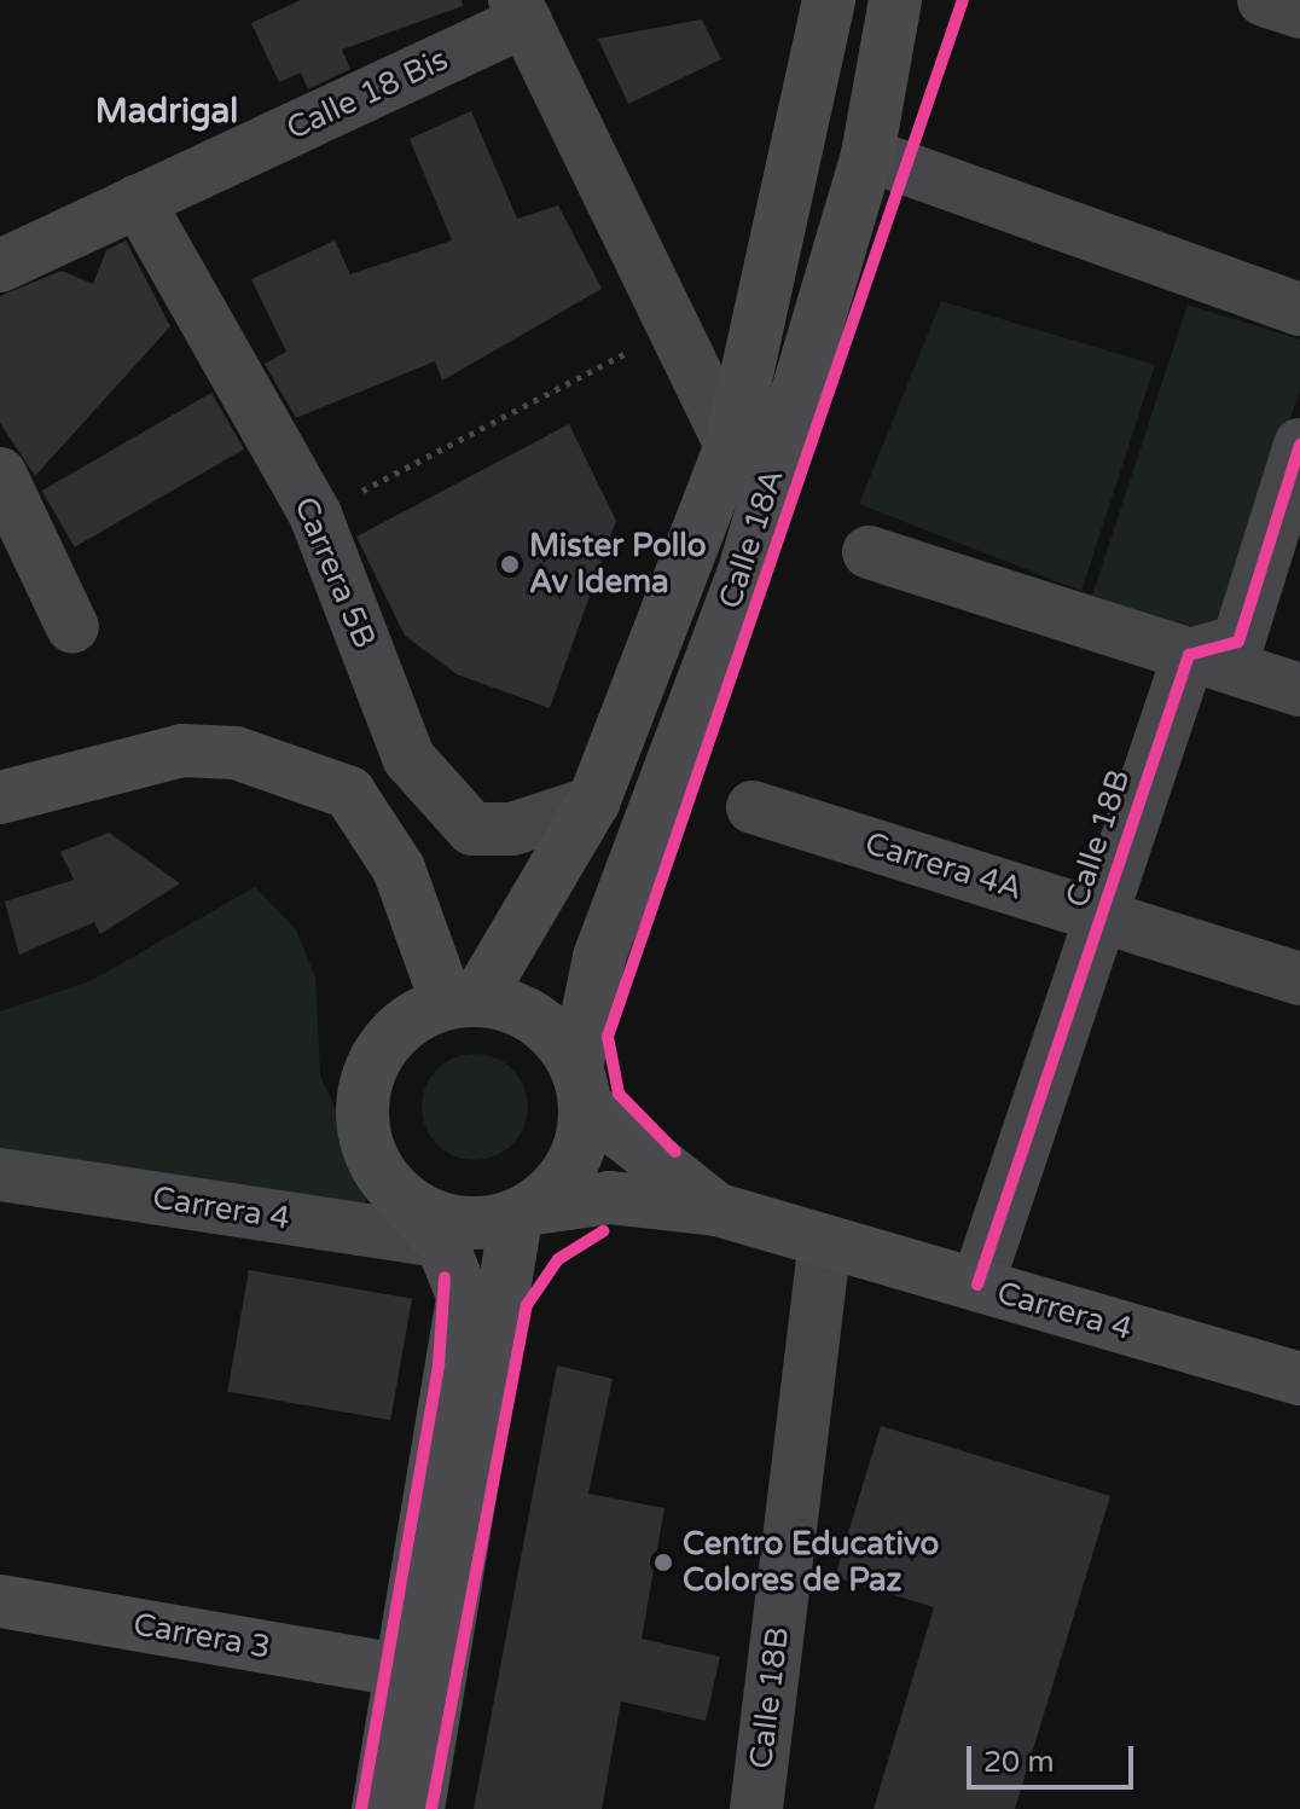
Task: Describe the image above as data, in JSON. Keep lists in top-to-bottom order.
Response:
{
  "streets": {
    "main road": ["Calle 18A", "Carrera 4", "Carrera 3"],
    "street": [
      "Calle 18 Bis",
      "Carrera 5B",
      "Calle 18B",
      "Carrera 4A"
    ]
  },
  "crossings": [
    ["Calle 18 Bis", "Carrera 5B"],
    ["Calle 18A", "Carrera 5B"],
    ["Calle 18A", "Carrera 4"],
    ["Calle 18B", "Carrera 4A"],
    ["Calle 18B", "Carrera 4"]
  ],
  "districts": ["Madrigal"],
  "places": ["Mister Pollo Av Idema", "Centro Educativo Colores de Paz"],
  "scale_bar": "20 m"
}
